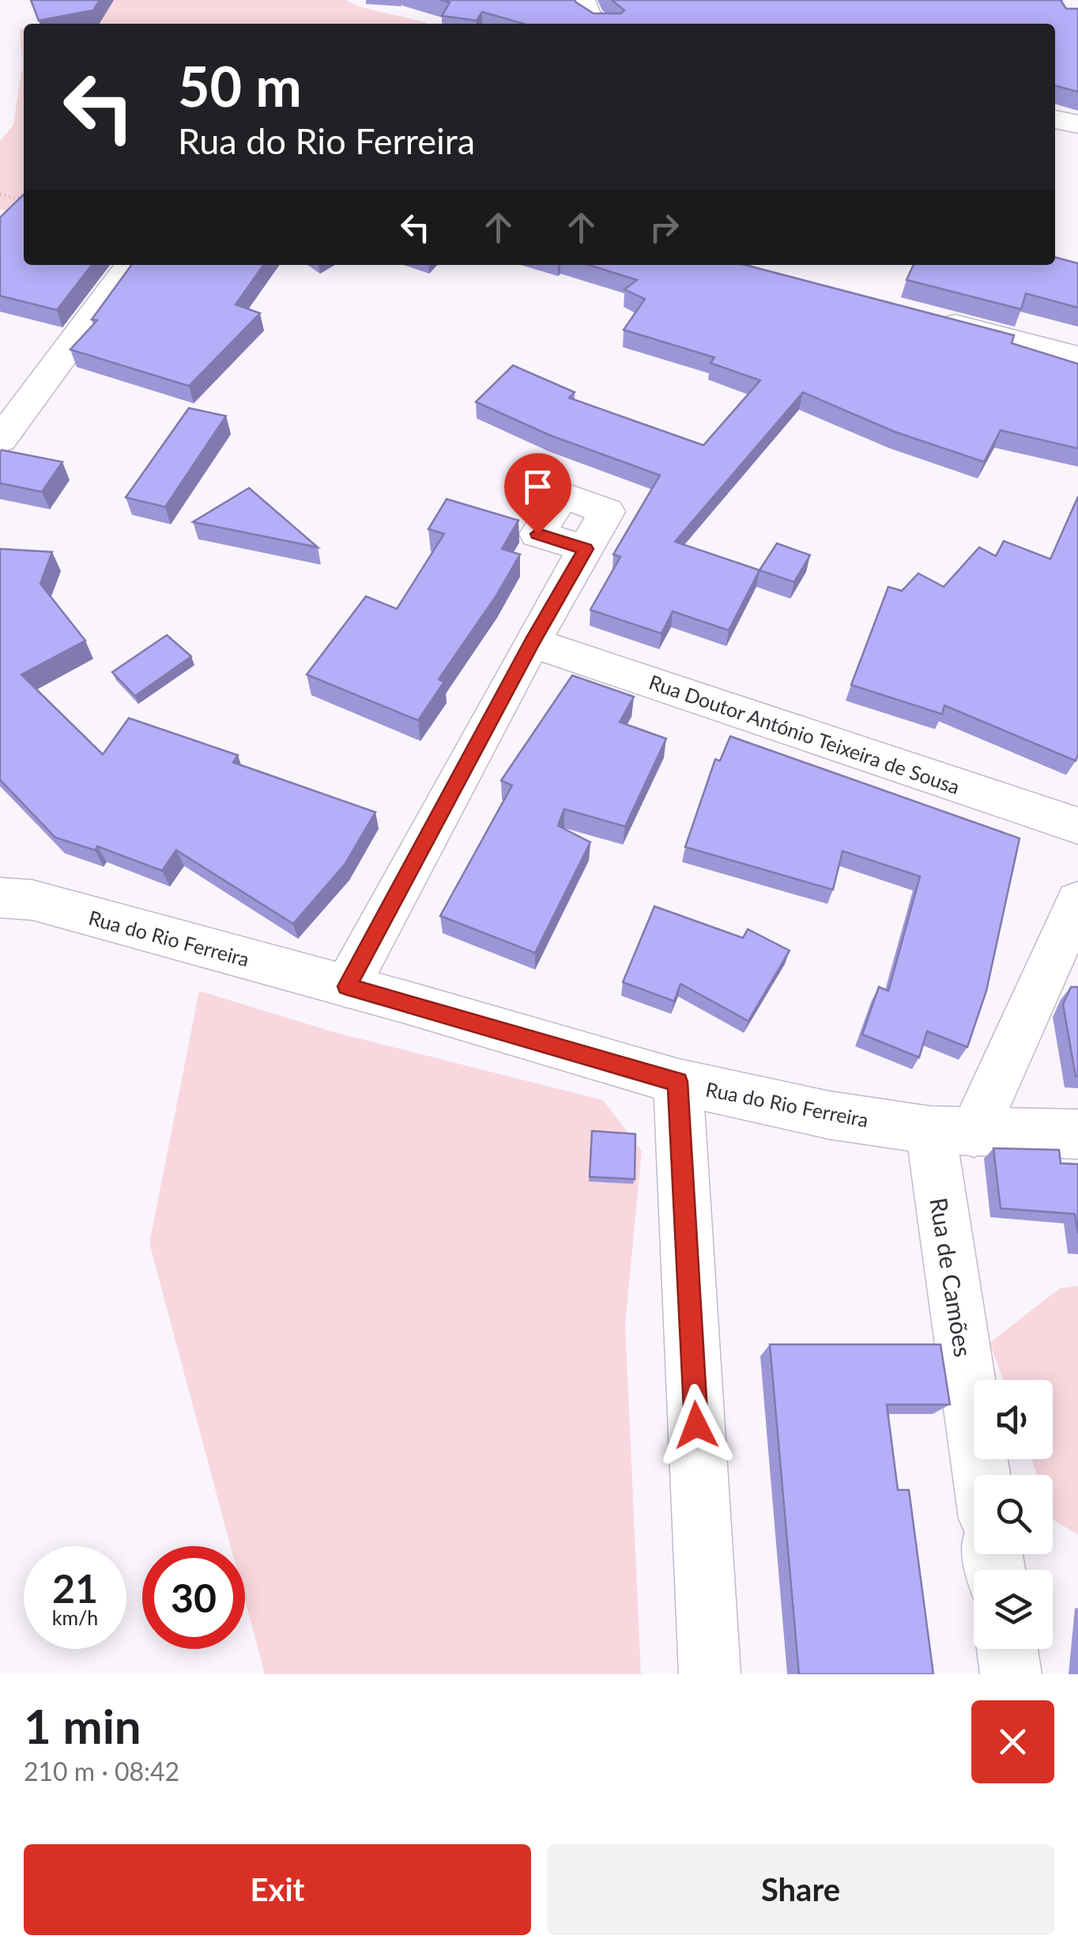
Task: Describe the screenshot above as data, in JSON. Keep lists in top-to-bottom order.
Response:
{
  "streets": {
    "street": ["Rua Doutor António Teixeira de Sousa", "Rua do Rio Ferreira", "Rua de Camões"]
  },
  "crossings": [
    ["Rua do Rio Ferreira", "Rua de Camões"]
  ],
  "page": {
    "turn": ["50 m", "Rua do Rio Ferreira"],
    "speed": "21 km/h",
    "limit": "30",
    "heading": ["1 min", "210 m · 08:42"],
    "buttons": ["Exit", "Share"]
  }
}
